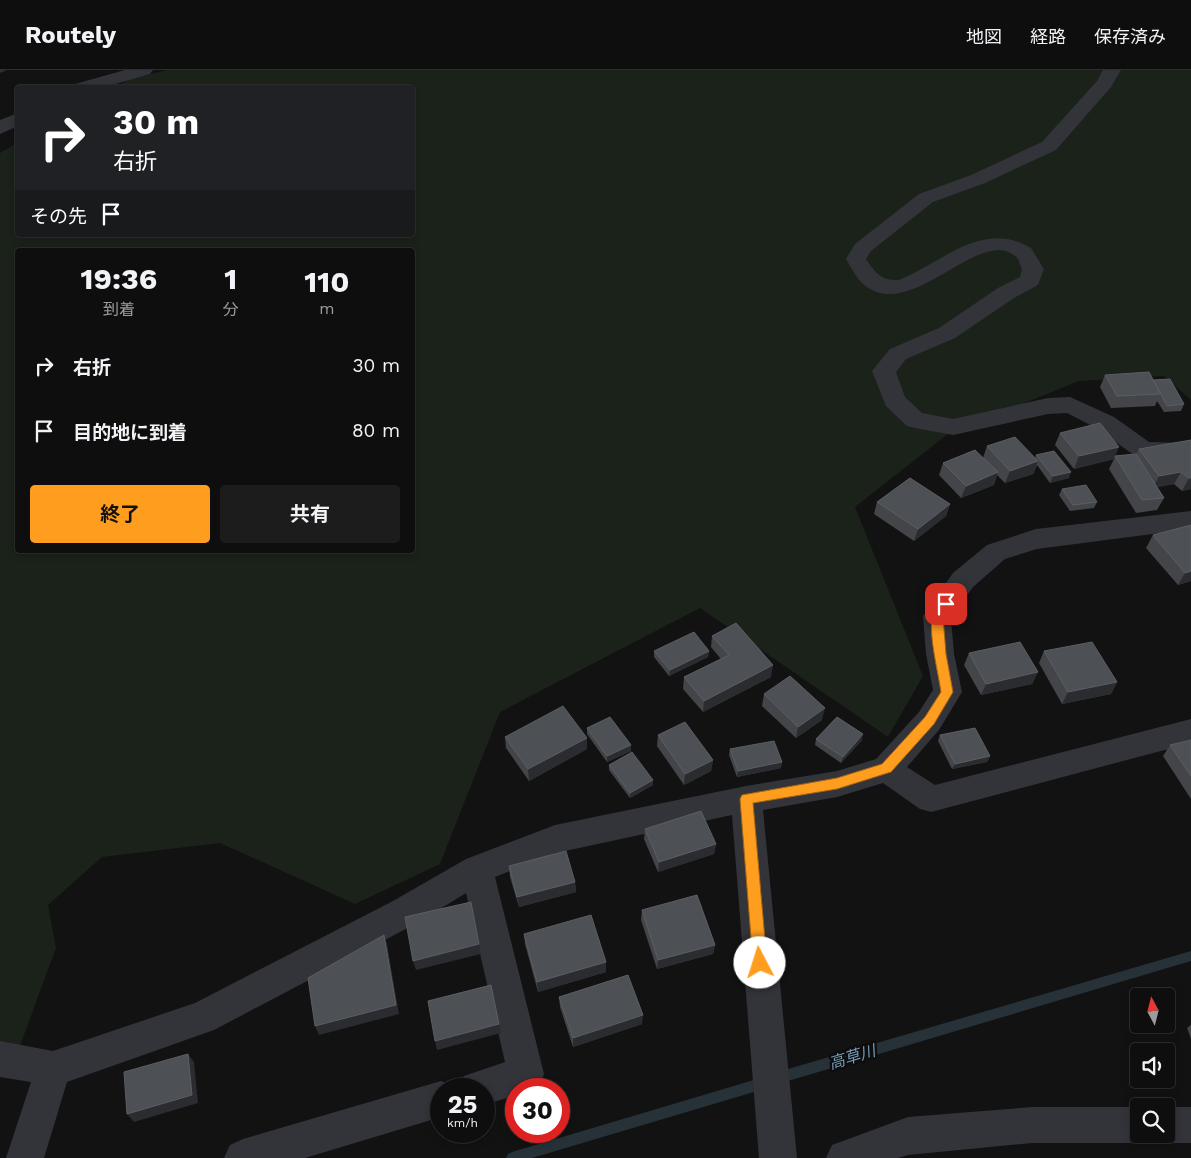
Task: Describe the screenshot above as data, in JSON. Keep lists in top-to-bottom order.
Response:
{
  "water": ["高草川"],
  "north": "top",
  "page": {
    "header": "Routely",
    "nav": ["地図", "経路", "保存済み"],
    "turn": ["30 m", "右折"],
    "then": "その先",
    "eta": [
      "19:36",
      "到着",
      "1",
      "分",
      "110",
      "m"
    ],
    "list": [
      {
        "name": "右折",
        "value": "30 m"
      },
      {
        "name": "目的地に到着",
        "value": "80 m"
      }
    ],
    "buttons": ["終了", "共有"],
    "speed": "25 km/h",
    "limit": "30"
  }
}
